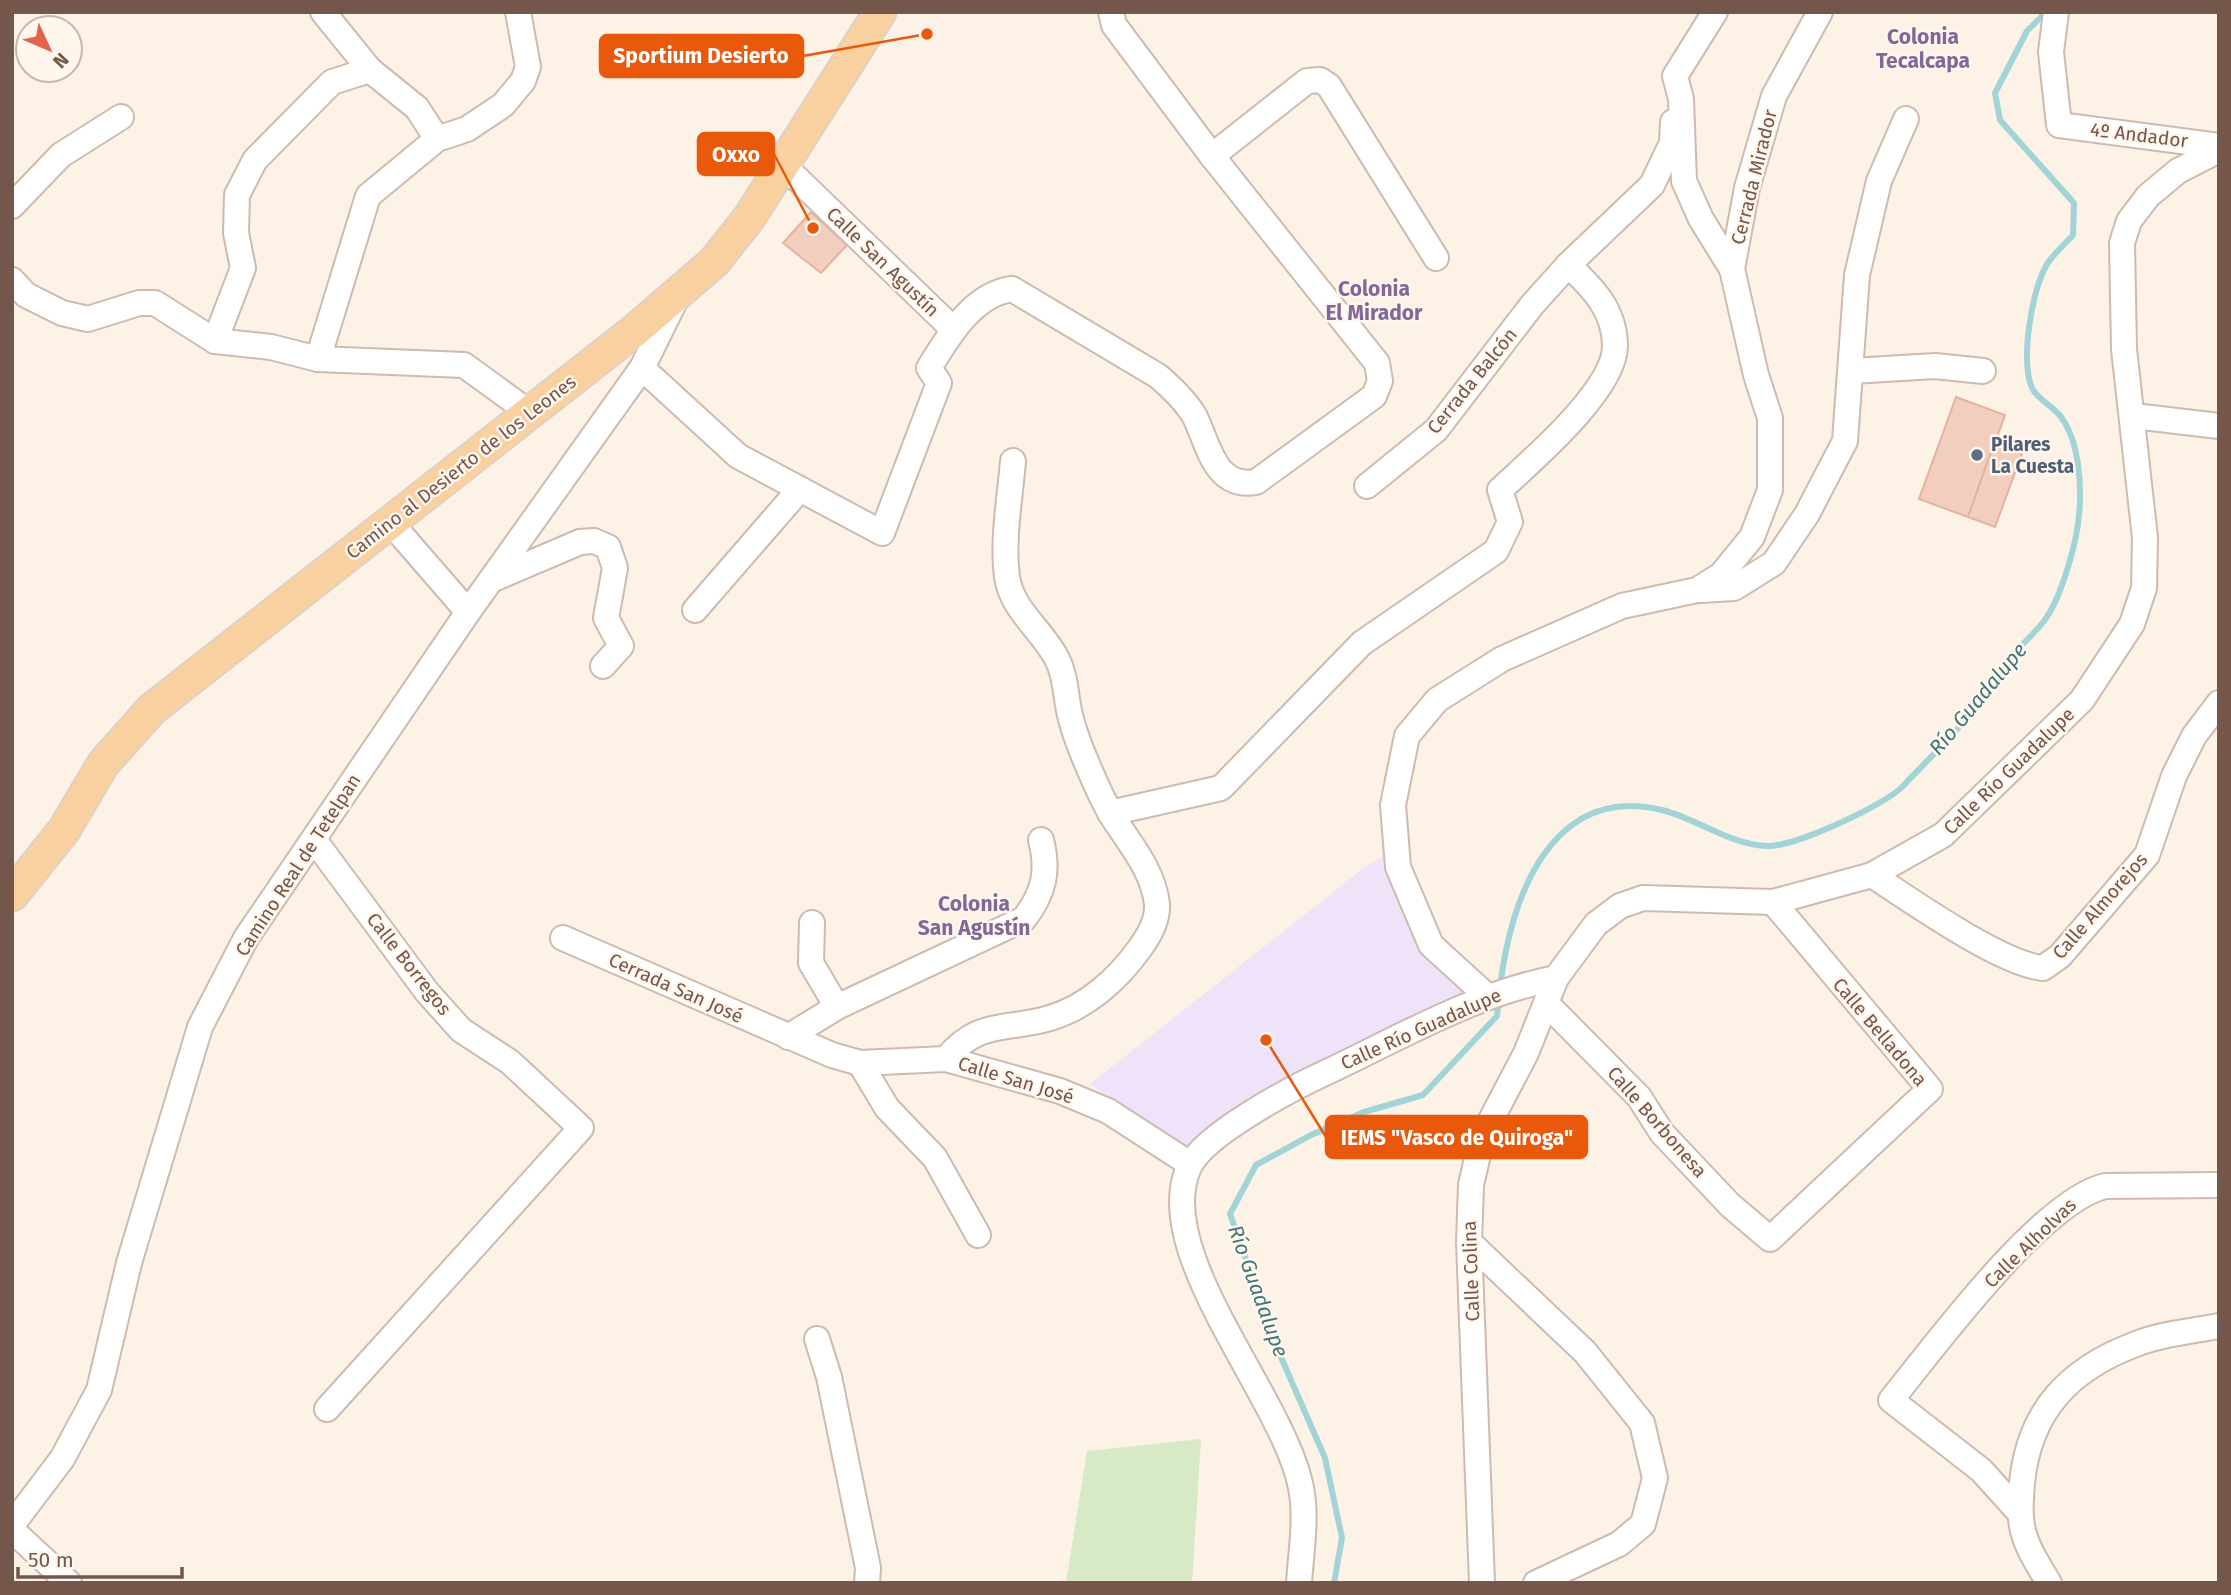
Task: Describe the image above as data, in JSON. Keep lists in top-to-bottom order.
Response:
{
  "streets": {
    "main road": ["Camino al Desierto de los Leones"],
    "street": [
      "4º Andador",
      "Cerrada Mirador",
      "Calle San Agustín",
      "Cerrada Balcón",
      "Calle Río Guadalupe",
      "Camino Real de Tetelpan",
      "Calle Almorejos",
      "Calle Borregos",
      "Cerrada San José",
      "Calle Belladona",
      "Calle San José",
      "Calle Borbonesa",
      "Calle Alholvas",
      "Calle Colina"
    ]
  },
  "crossings": [
    ["4º Andador", "Calle Río Guadalupe"],
    ["Calle San Agustín", "Camino al Desierto de los Leones"],
    ["Camino al Desierto de los Leones", "Camino Real de Tetelpan"],
    ["Calle Río Guadalupe", "Calle Almorejos"],
    ["Calle Río Guadalupe", "Calle Belladona"],
    ["Calle Río Guadalupe", "Calle San José"],
    ["Calle Río Guadalupe", "Calle Colina"],
    ["Camino Real de Tetelpan", "Calle Borregos"],
    ["Cerrada San José", "Calle San José"],
    ["Calle Belladona", "Calle Borbonesa"],
    ["Calle Borbonesa", "Calle Colina"]
  ],
  "districts": ["Colonia Tecalcapa", "Colonia El Mirador", "Colonia San Agustín"],
  "water": ["Río Guadalupe"],
  "places": [
    "Sportium Desierto",
    "Oxxo",
    "Pilares La Cuesta",
    "IEMS \"Vasco de Quiroga\""
  ],
  "scale_bar": "50 m",
  "north": "bottom right"
}
